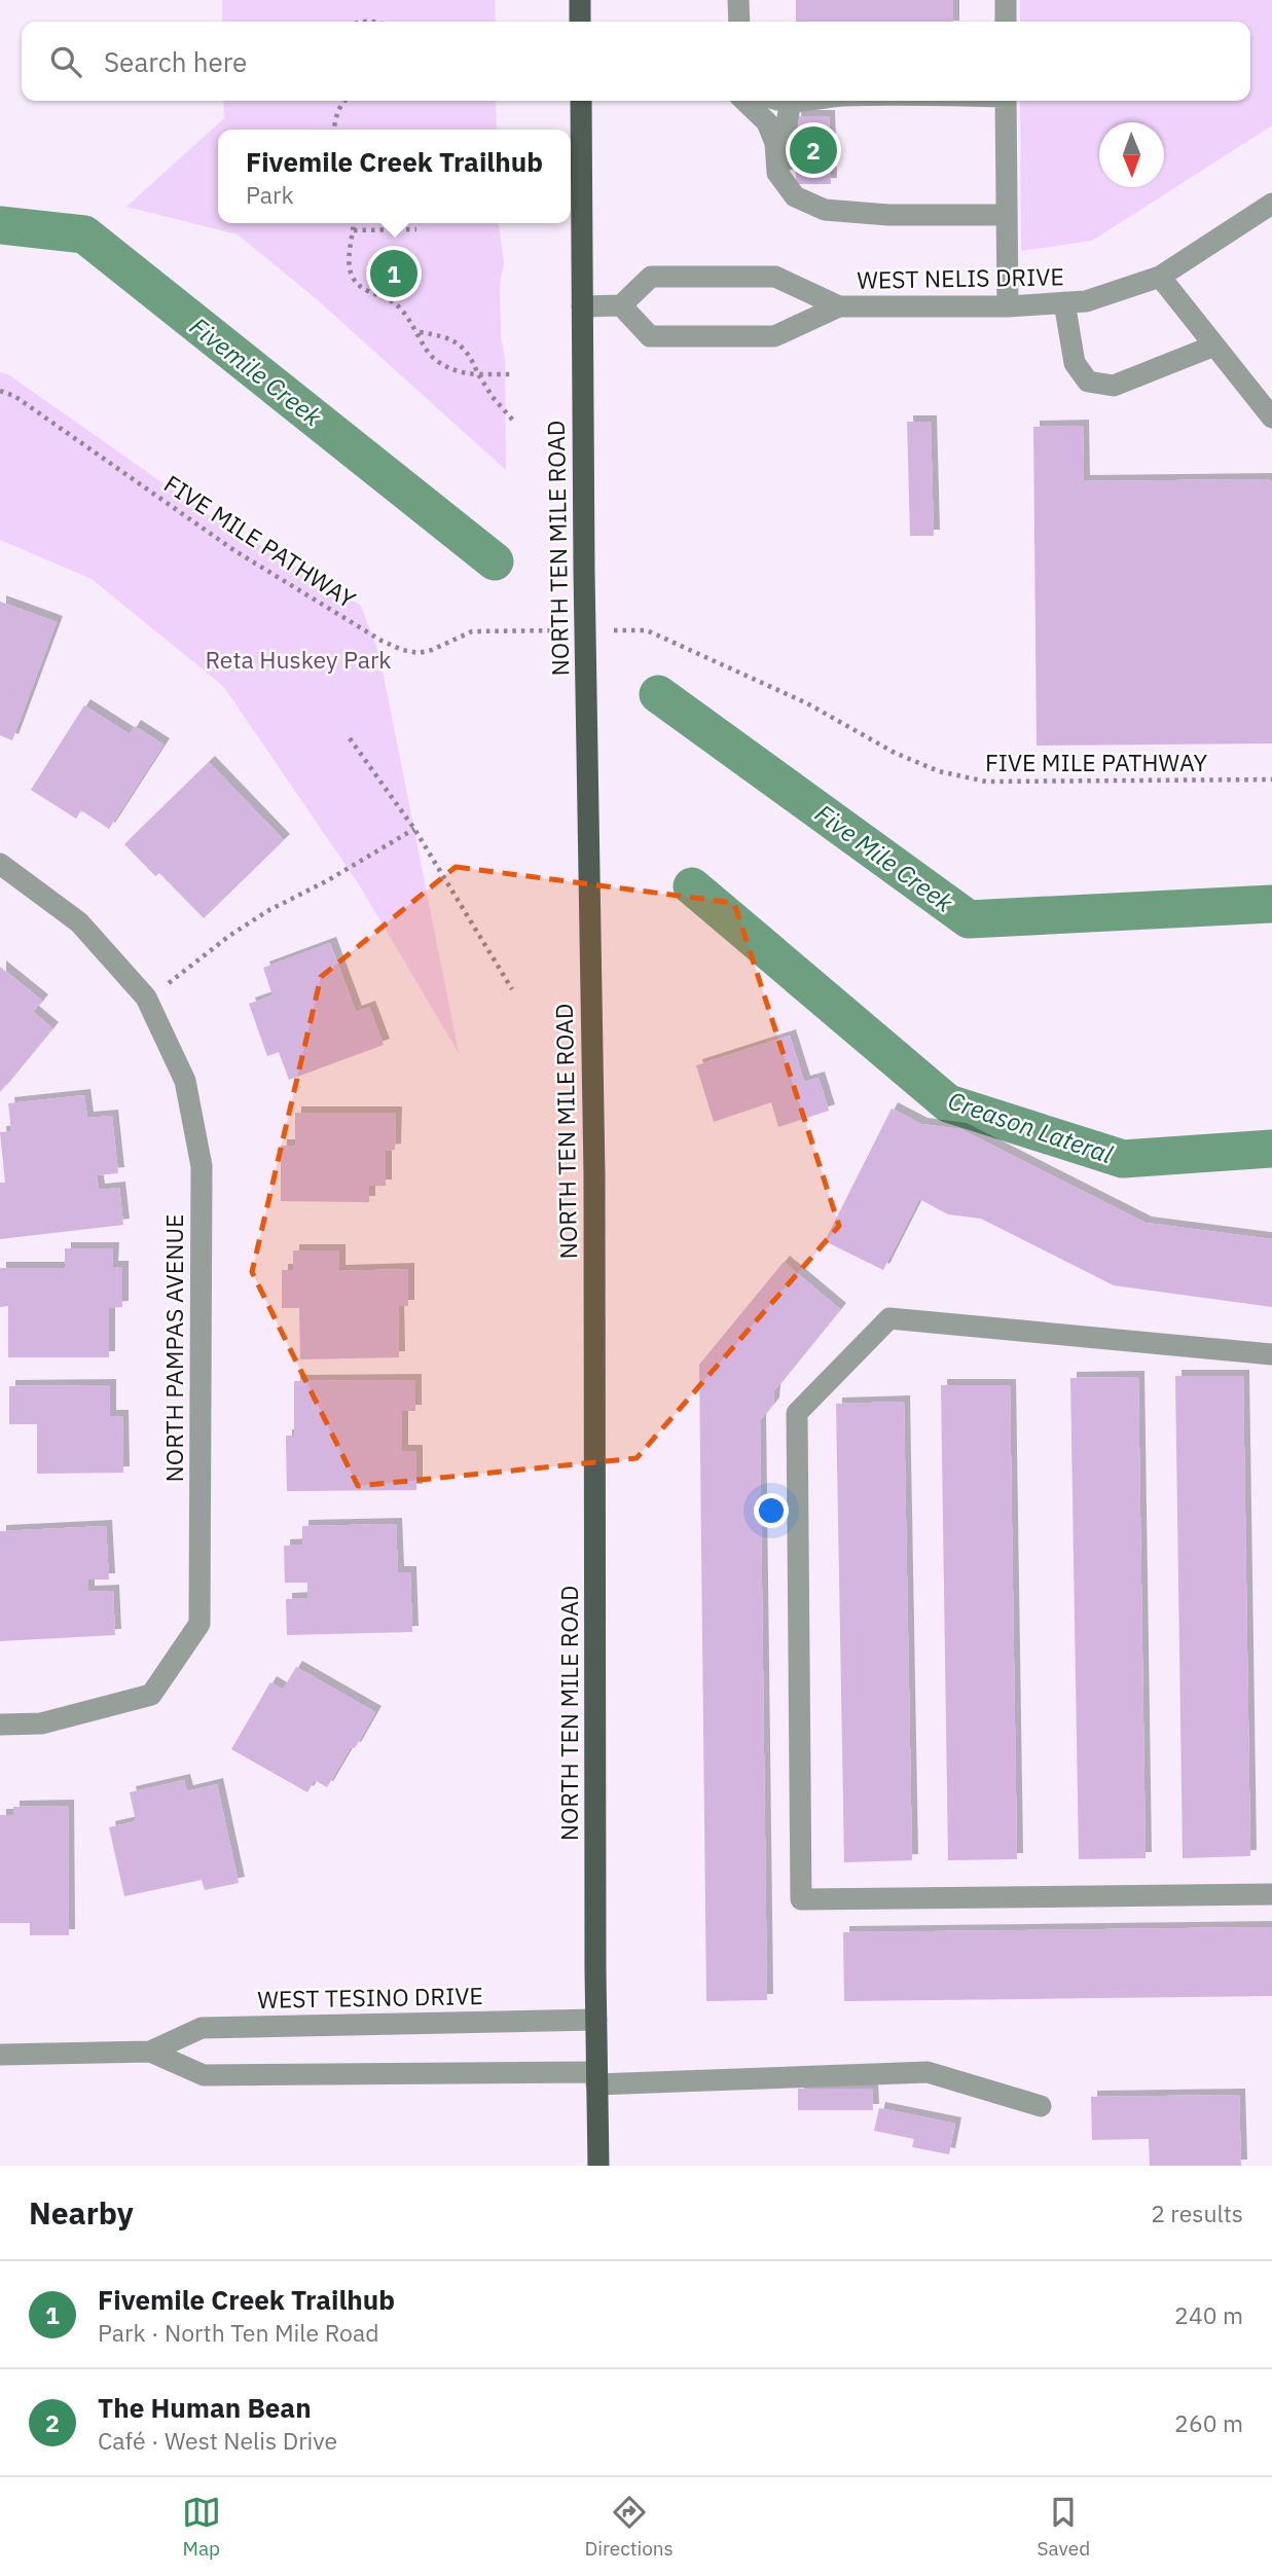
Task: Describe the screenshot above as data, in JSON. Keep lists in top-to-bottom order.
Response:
{
  "streets": {
    "main road": ["NORTH TEN MILE ROAD"],
    "street": ["WEST NELIS DRIVE", "NORTH PAMPAS AVENUE", "WEST TESINO DRIVE"],
    "path": ["FIVE MILE PATHWAY"]
  },
  "crossings": [
    ["NORTH TEN MILE ROAD", "WEST TESINO DRIVE"]
  ],
  "water": ["Fivemile Creek", "Five Mile Creek", "Creason Lateral"],
  "parks": ["Reta Huskey Park"],
  "north": "bottom",
  "page": {
    "search": "Search here",
    "pins": ["2", "1"],
    "popup": ["Fivemile Creek Trailhub", "Park"],
    "heading": ["Nearby", "2 results"],
    "list": [
      {
        "mark": "1",
        "name": "Fivemile Creek Trailhub",
        "note": "Park · North Ten Mile Road",
        "value": "240 m"
      },
      {
        "mark": "2",
        "name": "The Human Bean",
        "note": "Café · West Nelis Drive",
        "value": "260 m"
      }
    ],
    "nav": ["Map", "Directions", "Saved"]
  }
}
